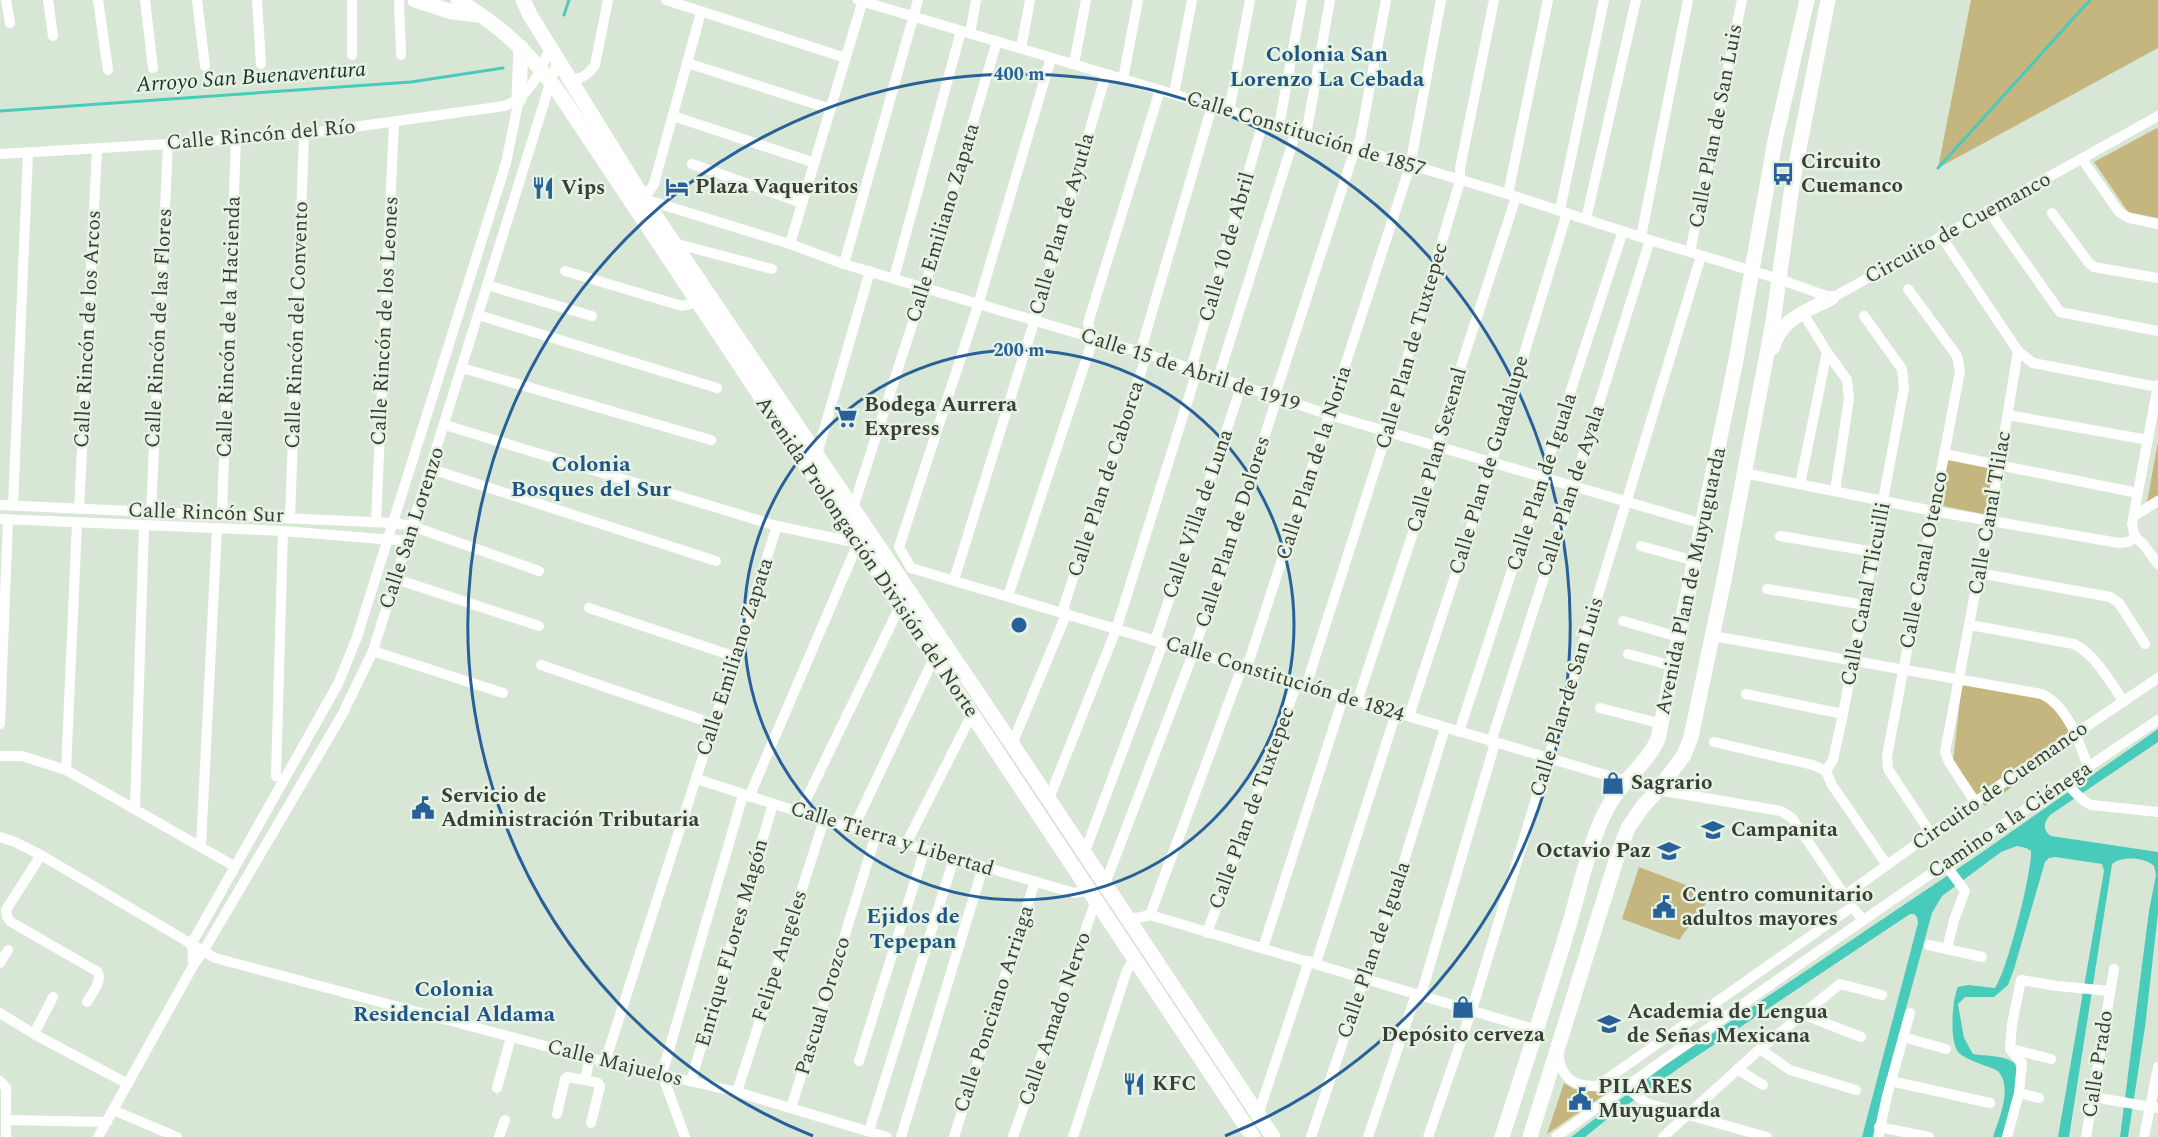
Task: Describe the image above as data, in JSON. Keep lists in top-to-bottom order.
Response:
{
  "streets": {
    "main road": ["Avenida Prolongación División del Norte", "Avenida Plan de Muyuguarda"],
    "street": [
      "Calle Plan de San Luis",
      "Calle Constitución de 1857",
      "Calle Rincón del Río",
      "Calle Emiliano Zapata",
      "Calle Plan de Ayutla",
      "Circuito de Cuemanco",
      "Calle 10 de Abril",
      "Calle Rincón de los Leones",
      "Calle Rincón del Convento",
      "Calle Rincón de la Hacienda",
      "Calle Rincón de las Flores",
      "Calle Rincón de los Arcos",
      "Calle Plan de Tuxtepec",
      "Calle 15 de Abril de 1919",
      "Calle Plan Sexenal",
      "Calle Plan de la Noria",
      "Calle Plan de Guadalupe",
      "Calle Plan de Caborca",
      "Calle Plan de Iguala",
      "Calle Plan de Ayala",
      "Calle Rincón Sur",
      "Calle Canal Tlilac",
      "Calle Villa de Luna",
      "Calle San Lorenzo",
      "Calle Plan de Dolores",
      "Calle Canal Otenco",
      "Calle Canal Tlicuilli",
      "Calle Constitución de 1824",
      "Camino a la Ciénega",
      "Calle Tierra y Libertad",
      "Enrique FLores Magón",
      "Felipe Angeles",
      "Pascual Orozco",
      "Calle Ponciano Arriaga",
      "Calle Amado Nervo",
      "Calle Majuelos",
      "Calle Prado"
    ]
  },
  "crossings": [
    ["Calle Plan de San Luis", "Calle Constitución de 1857"],
    ["Calle Plan de San Luis", "Calle 15 de Abril de 1919"],
    ["Calle Plan de San Luis", "Calle Constitución de 1824"],
    ["Calle Constitución de 1857", "Calle Emiliano Zapata"],
    ["Calle Constitución de 1857", "Calle Plan de Ayutla"],
    ["Calle Constitución de 1857", "Calle 10 de Abril"],
    ["Calle Constitución de 1857", "Calle Plan de Tuxtepec"],
    ["Calle Constitución de 1857", "Calle Plan Sexenal"],
    ["Calle Constitución de 1857", "Calle Plan de la Noria"],
    ["Calle Constitución de 1857", "Calle Plan de Guadalupe"],
    ["Calle Constitución de 1857", "Calle Plan de Caborca"],
    ["Calle Constitución de 1857", "Calle Plan de Iguala"],
    ["Calle Constitución de 1857", "Calle Plan de Ayala"],
    ["Calle Constitución de 1857", "Calle Plan de Dolores"],
    ["Calle Constitución de 1857", "Avenida Plan de Muyuguarda"],
    ["Calle Rincón del Río", "Calle Rincón de los Leones"],
    ["Calle Rincón del Río", "Calle Rincón del Convento"],
    ["Calle Rincón del Río", "Calle Rincón de la Hacienda"],
    ["Calle Rincón del Río", "Calle Rincón de las Flores"],
    ["Calle Rincón del Río", "Calle Rincón de los Arcos"],
    ["Calle Rincón del Río", "Calle San Lorenzo"],
    ["Calle Emiliano Zapata", "Calle 15 de Abril de 1919"],
    ["Calle Emiliano Zapata", "Avenida Prolongación División del Norte"],
    ["Calle Emiliano Zapata", "Calle Tierra y Libertad"],
    ["Calle Emiliano Zapata", "Calle Majuelos"],
    ["Calle Plan de Ayutla", "Calle 15 de Abril de 1919"],
    ["Calle Plan de Ayutla", "Calle Constitución de 1824"],
    ["Circuito de Cuemanco", "Calle Canal Tlilac"],
    ["Circuito de Cuemanco", "Calle Canal Otenco"],
    ["Circuito de Cuemanco", "Calle Constitución de 1824"],
    ["Calle 10 de Abril", "Calle 15 de Abril de 1919"],
    ["Calle 10 de Abril", "Avenida Prolongación División del Norte"],
    ["Calle 10 de Abril", "Calle Constitución de 1824"],
    ["Calle Rincón de los Leones", "Calle Rincón Sur"],
    ["Calle Rincón del Convento", "Calle Rincón Sur"],
    ["Calle Rincón de la Hacienda", "Calle Rincón Sur"],
    ["Calle Rincón de las Flores", "Calle Rincón Sur"],
    ["Calle Rincón de los Arcos", "Calle Rincón Sur"],
    ["Calle Plan de Tuxtepec", "Calle 15 de Abril de 1919"],
    ["Calle Plan de Tuxtepec", "Calle Constitución de 1824"],
    ["Calle 15 de Abril de 1919", "Calle Plan Sexenal"],
    ["Calle 15 de Abril de 1919", "Calle Plan de la Noria"],
    ["Calle 15 de Abril de 1919", "Calle Plan de Guadalupe"],
    ["Calle 15 de Abril de 1919", "Calle Plan de Caborca"],
    ["Calle 15 de Abril de 1919", "Calle Plan de Iguala"],
    ["Calle 15 de Abril de 1919", "Calle Plan de Ayala"],
    ["Calle 15 de Abril de 1919", "Calle Villa de Luna"],
    ["Calle 15 de Abril de 1919", "Calle Plan de Dolores"],
    ["Calle 15 de Abril de 1919", "Avenida Prolongación División del Norte"],
    ["Calle 15 de Abril de 1919", "Avenida Plan de Muyuguarda"],
    ["Calle Plan Sexenal", "Calle Constitución de 1824"],
    ["Calle Plan de la Noria", "Calle Constitución de 1824"],
    ["Calle Plan de Guadalupe", "Calle Constitución de 1824"],
    ["Calle Plan de Caborca", "Avenida Prolongación División del Norte"],
    ["Calle Plan de Caborca", "Calle Constitución de 1824"],
    ["Calle Plan de Iguala", "Calle Constitución de 1824"],
    ["Calle Plan de Ayala", "Calle Constitución de 1824"],
    ["Calle Rincón Sur", "Calle San Lorenzo"],
    ["Calle Villa de Luna", "Avenida Prolongación División del Norte"],
    ["Calle Villa de Luna", "Calle Constitución de 1824"],
    ["Calle San Lorenzo", "Avenida Prolongación División del Norte"],
    ["Calle San Lorenzo", "Calle Majuelos"],
    ["Calle Plan de Dolores", "Avenida Prolongación División del Norte"],
    ["Calle Plan de Dolores", "Calle Constitución de 1824"],
    ["Avenida Prolongación División del Norte", "Calle Constitución de 1824"],
    ["Avenida Prolongación División del Norte", "Calle Tierra y Libertad"],
    ["Avenida Prolongación División del Norte", "Calle Amado Nervo"],
    ["Avenida Plan de Muyuguarda", "Calle Constitución de 1824"],
    ["Calle Tierra y Libertad", "Enrique FLores Magón"],
    ["Calle Tierra y Libertad", "Felipe Angeles"],
    ["Calle Tierra y Libertad", "Pascual Orozco"],
    ["Calle Tierra y Libertad", "Calle Ponciano Arriaga"],
    ["Calle Tierra y Libertad", "Calle Amado Nervo"],
    ["Enrique FLores Magón", "Calle Majuelos"],
    ["Felipe Angeles", "Calle Majuelos"],
    ["Pascual Orozco", "Calle Majuelos"]
  ],
  "districts": [
    "Colonia San Lorenzo La Cebada",
    "Colonia Bosques del Sur",
    "Ejidos de Tepepan",
    "Colonia Residencial Aldama"
  ],
  "water": ["Arroyo San Buenaventura"],
  "places": {
    "bus stop": ["Circuito Cuemanco"],
    "hotel": ["Plaza Vaqueritos"],
    "restaurant": ["Vips", "KFC"],
    "supermarket": ["Bodega Aurrera Express"],
    "shop": ["Sagrario", "Depósito cerveza"],
    "public building": ["Servicio de Administración Tributaria", "Centro comunitario adultos mayores", "PILARES Muyuguarda"],
    "school or university": ["Campanita", "Octavio Paz", "Academia de Lengua de Señas Mexicana"]
  },
  "rings": ["400 m", "200 m"]
}
